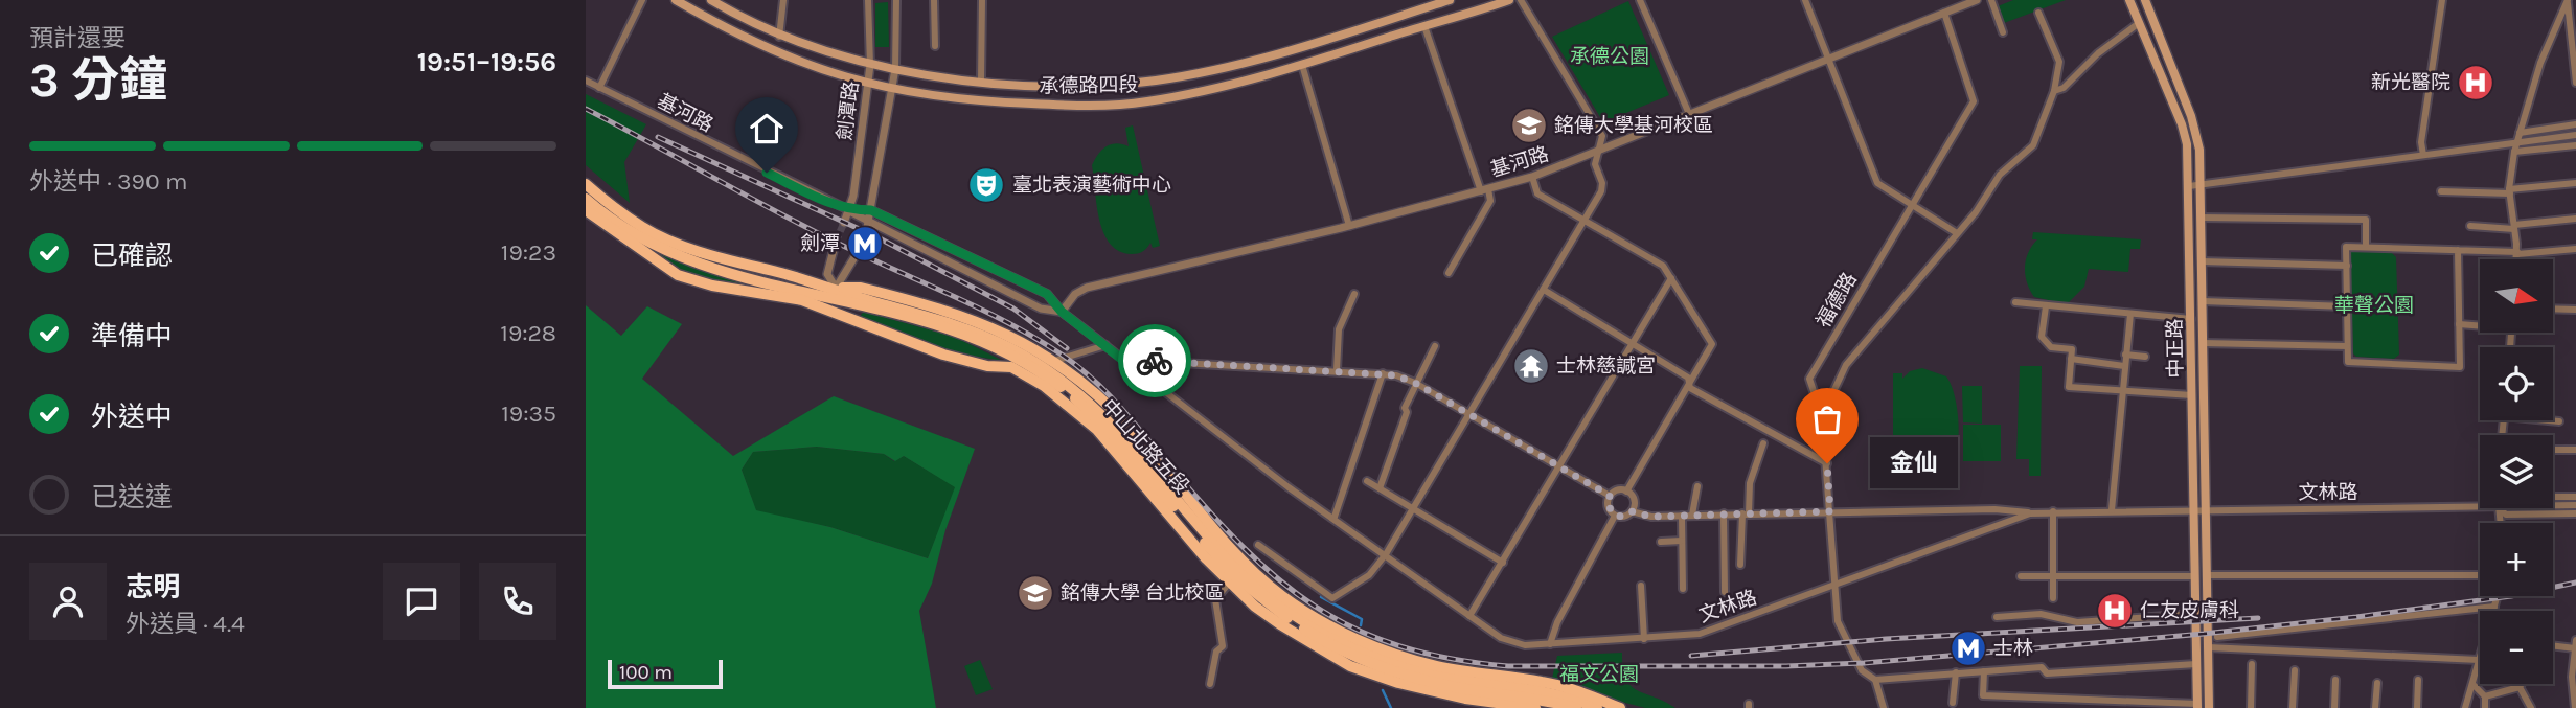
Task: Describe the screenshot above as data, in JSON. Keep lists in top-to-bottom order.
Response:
{
  "streets": {
    "main road": ["承德路四段", "中正路", "中山北路五段"],
    "street": [
      "劍潭路",
      "基河路",
      "福德路",
      "文林路"
    ]
  },
  "crossings": [
    ["承德路四段", "劍潭路"],
    ["劍潭路", "基河路"],
    ["基河路", "福德路"],
    ["基河路", "文林路"],
    ["福德路", "文林路"],
    ["中正路", "文林路"]
  ],
  "parks": ["承德公園", "華聲公園", "福文公園"],
  "places": {
    "hospital": ["新光醫院", "仁友皮膚科"],
    "school or university": ["銘傳大學基河校區", "銘傳大學 台北校區"],
    "theatre": ["臺北表演藝術中心"],
    "metro station": ["劍潭", "士林"],
    "temple": ["士林慈諴宮"],
    "other": ["金仙"]
  },
  "scale_bar": "100 m",
  "north": "right",
  "page": {
    "heading": ["3 分鐘", "預計還要", "19:51–19:56"],
    "panel": ["志明", "外送員 · 4.4"],
    "bar": "外送中 · 390 m",
    "list": [
      ["已確認", "19:23"],
      ["準備中", "19:28"],
      ["外送中", "19:35"],
      "已送達"
    ],
    "map_buttons": ["+", "−"],
    "bubble": "金仙",
    "scale": "100 m"
  }
}
